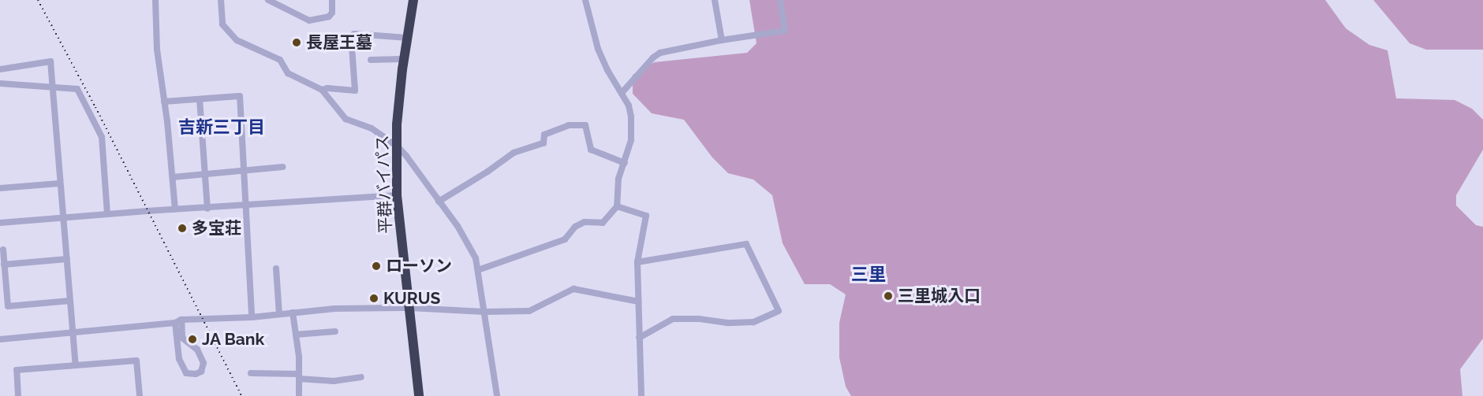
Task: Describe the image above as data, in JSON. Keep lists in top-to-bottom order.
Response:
{
  "streets": {
    "highway": ["平群バイパス"]
  },
  "districts": ["吉新三丁目", "三里"],
  "places": [
    "長屋王墓",
    "多宝荘",
    "ローソン",
    "三里城入口",
    "KURUS",
    "JA Bank"
  ]
}
